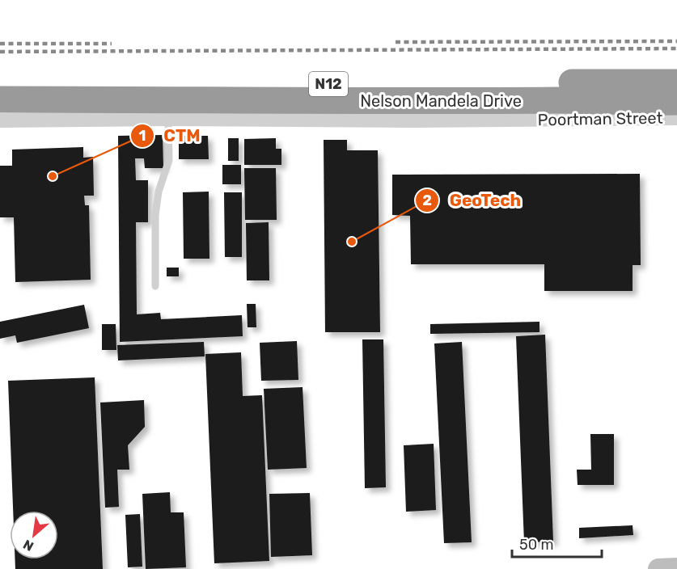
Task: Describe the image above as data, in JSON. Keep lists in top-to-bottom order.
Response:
{
  "streets": {
    "highway": ["N12", "Nelson Mandela Drive"],
    "street": ["Poortman Street"]
  },
  "places": ["CTM", "GeoTech"],
  "scale_bar": "50 m",
  "north": "bottom left"
}
